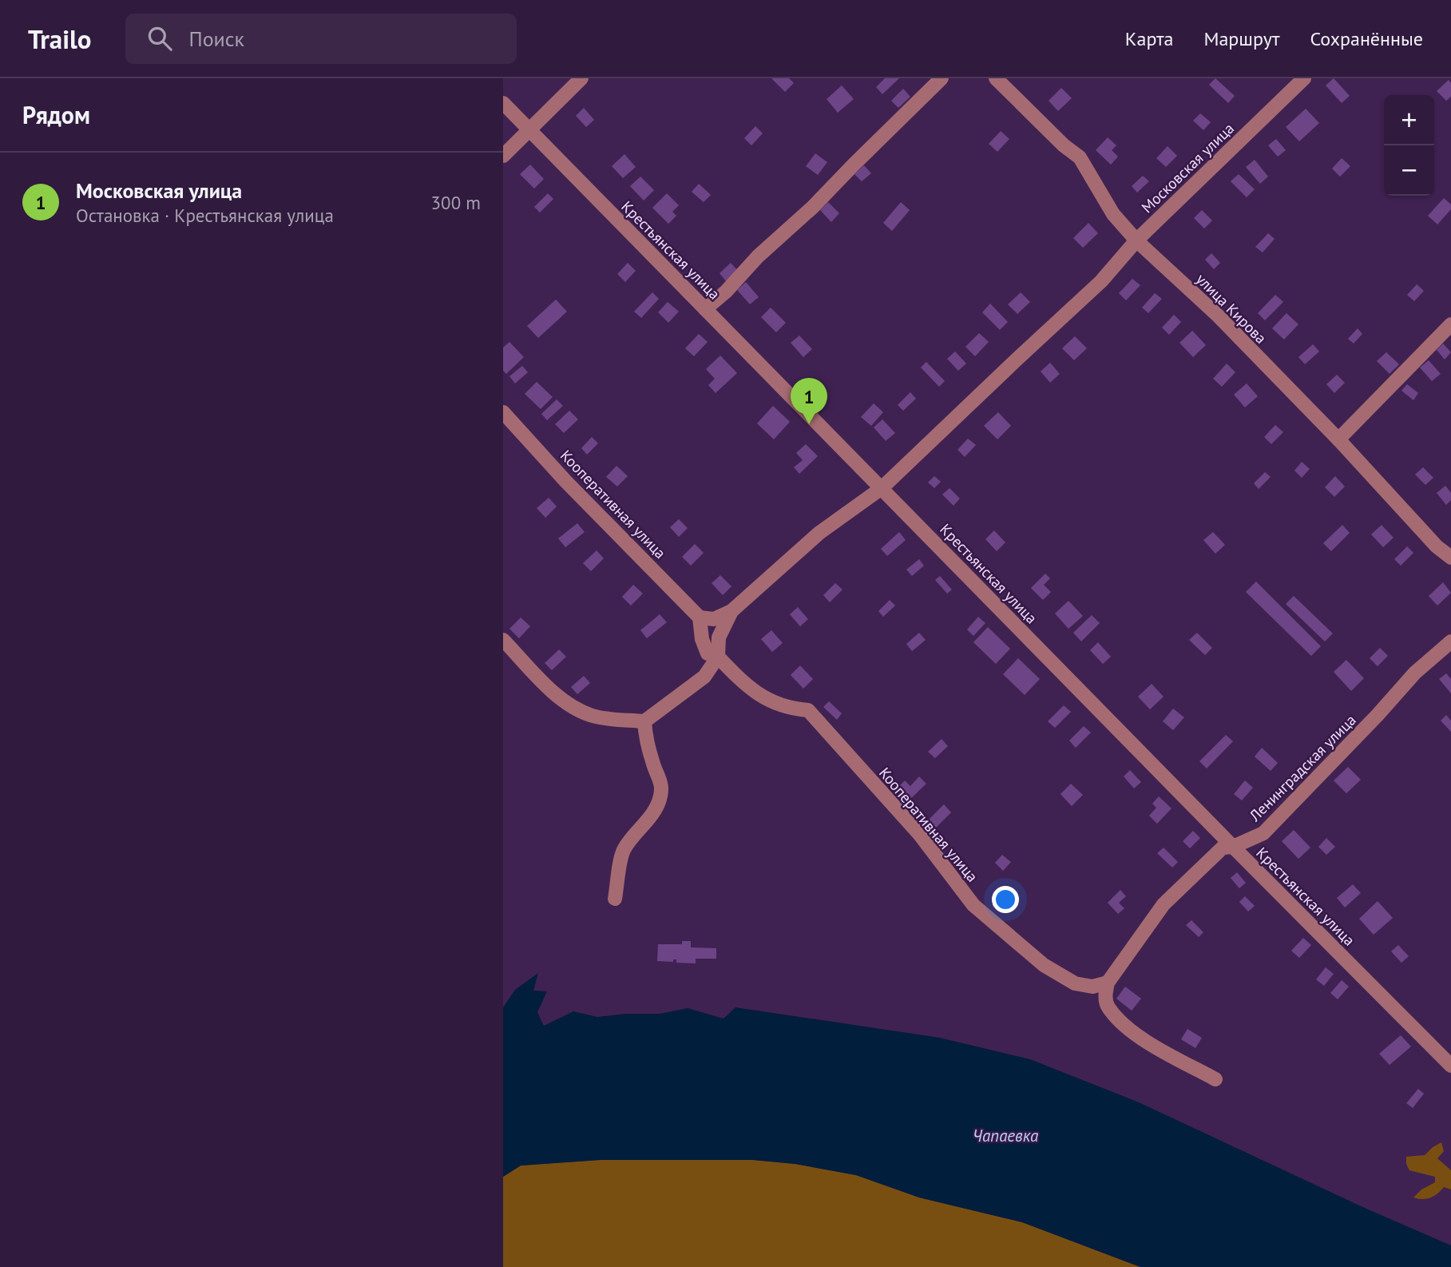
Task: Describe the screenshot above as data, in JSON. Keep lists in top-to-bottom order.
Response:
{
  "streets": {
    "street": [
      "Московская улица",
      "Крестьянская улица",
      "улица Кирова",
      "Кооперативная улица",
      "Ленинградская улица"
    ]
  },
  "crossings": [
    ["Московская улица", "Крестьянская улица"],
    ["Московская улица", "улица Кирова"],
    ["Московская улица", "Кооперативная улица"],
    ["Крестьянская улица", "Ленинградская улица"],
    ["Кооперативная улица", "Ленинградская улица"]
  ],
  "water": ["Чапаевка"],
  "page": {
    "header": "Trailo",
    "search": "Поиск",
    "nav": ["Карта", "Маршрут", "Сохранённые"],
    "heading": "Рядом",
    "map_buttons": ["+", "−"],
    "list": [
      {
        "mark": "1",
        "name": "Московская улица",
        "note": "Остановка · Крестьянская улица",
        "value": "300 m"
      }
    ],
    "pins": "1"
  }
}
